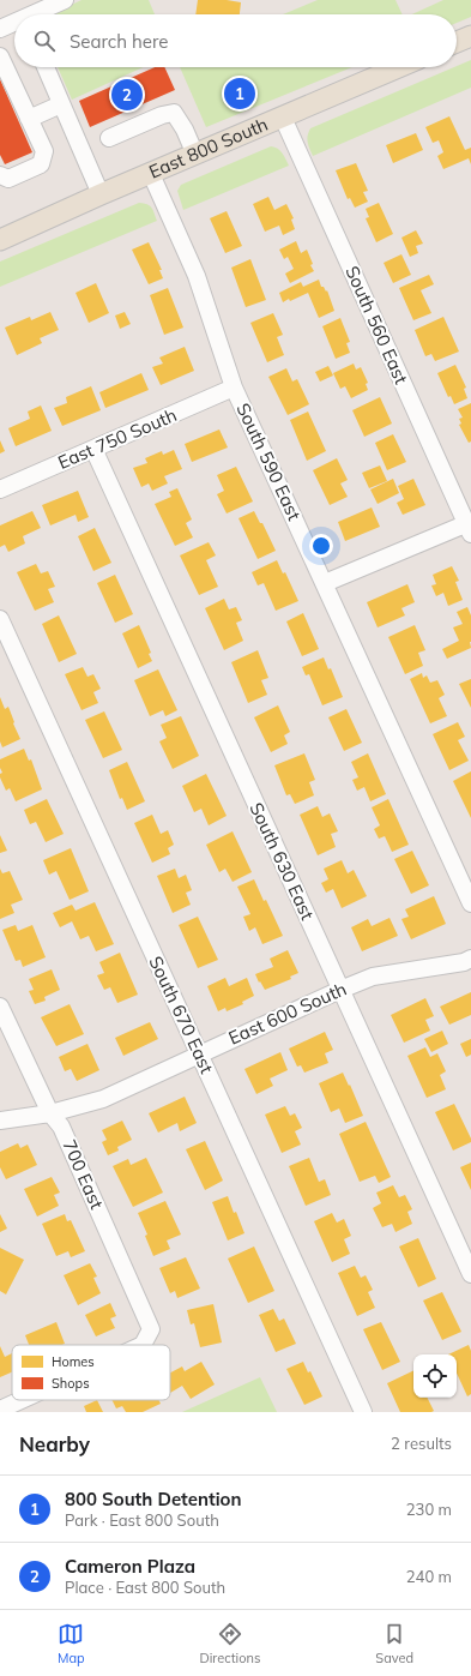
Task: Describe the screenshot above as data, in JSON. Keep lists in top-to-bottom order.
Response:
{
  "streets": {
    "main road": ["East 800 South"],
    "street": [
      "South 560 East",
      "East 750 South",
      "South 590 East",
      "South 630 East",
      "East 600 South",
      "South 670 East",
      "700 East"
    ]
  },
  "crossings": [
    ["East 800 South", "South 560 East"],
    ["East 800 South", "South 590 East"],
    ["East 750 South", "South 590 East"],
    ["East 750 South", "South 630 East"],
    ["South 630 East", "East 600 South"],
    ["East 600 South", "South 670 East"],
    ["East 600 South", "700 East"]
  ],
  "legend": ["Homes", "Shops"],
  "page": {
    "search": "Search here",
    "pins": ["1", "2"],
    "heading": ["Nearby", "2 results"],
    "list": [
      {
        "mark": "1",
        "name": "800 South Detention",
        "note": "Park · East 800 South",
        "value": "230 m"
      },
      {
        "mark": "2",
        "name": "Cameron Plaza",
        "note": "Place · East 800 South",
        "value": "240 m"
      }
    ],
    "nav": ["Map", "Directions", "Saved"]
  }
}
